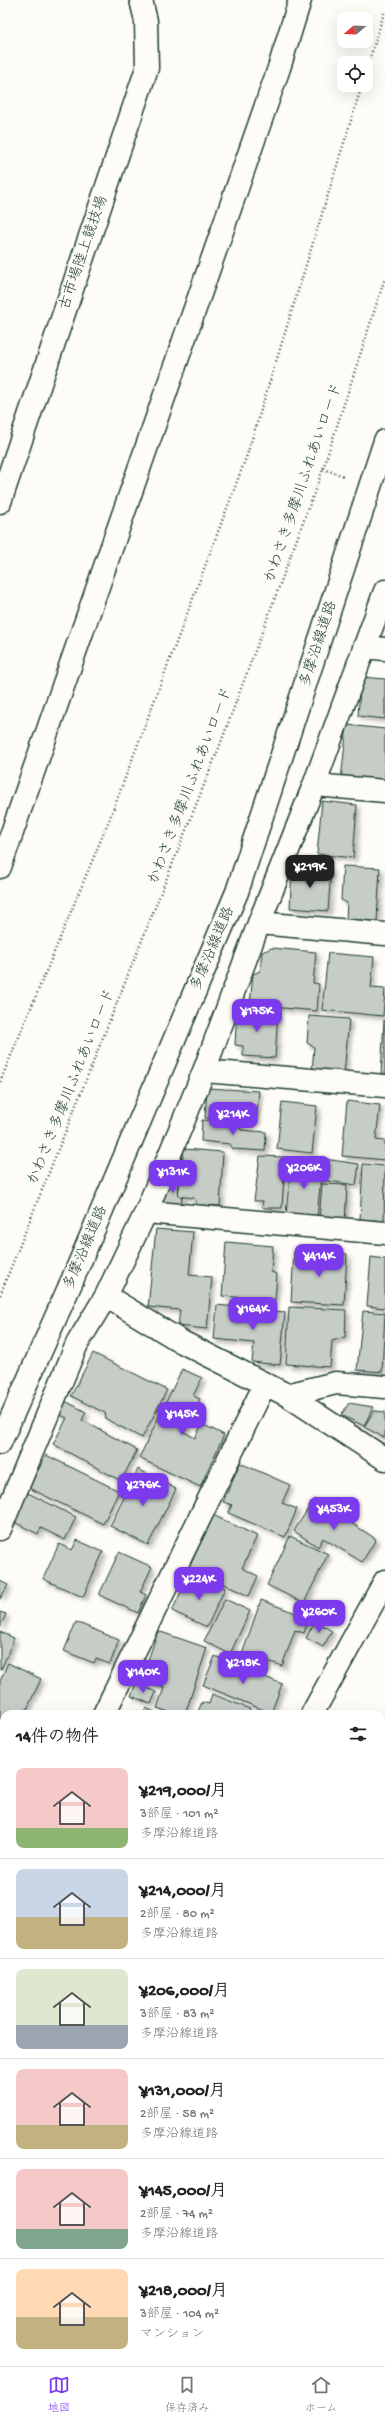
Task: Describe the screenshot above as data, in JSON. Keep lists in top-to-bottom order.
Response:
{
  "streets": {
    "street": ["古市場陸上競技場", "多摩沿線道路"],
    "path": ["かわさき多摩川ふれあいロード"]
  },
  "north": "left",
  "page": {
    "price": [
      "¥219K",
      "¥175K",
      "¥214K",
      "¥206K",
      "¥131K",
      "¥414K",
      "¥164K",
      "¥145K",
      "¥276K",
      "¥453K",
      "¥224K",
      "¥260K",
      "¥218K",
      "¥140K"
    ],
    "heading": "14件の物件",
    "list": [
      {
        "name": "¥219,000/月",
        "note": "3部屋 · 101 m² · 多摩沿線道路"
      },
      {
        "name": "¥214,000/月",
        "note": "2部屋 · 80 m² · 多摩沿線道路"
      },
      {
        "name": "¥206,000/月",
        "note": "3部屋 · 83 m² · 多摩沿線道路"
      },
      {
        "name": "¥131,000/月",
        "note": "2部屋 · 58 m² · 多摩沿線道路"
      },
      {
        "name": "¥145,000/月",
        "note": "2部屋 · 74 m² · 多摩沿線道路"
      },
      {
        "name": "¥218,000/月",
        "note": "3部屋 · 104 m² · マンション"
      }
    ],
    "tabs": ["地図", "保存済み", "ホーム"]
  }
}
